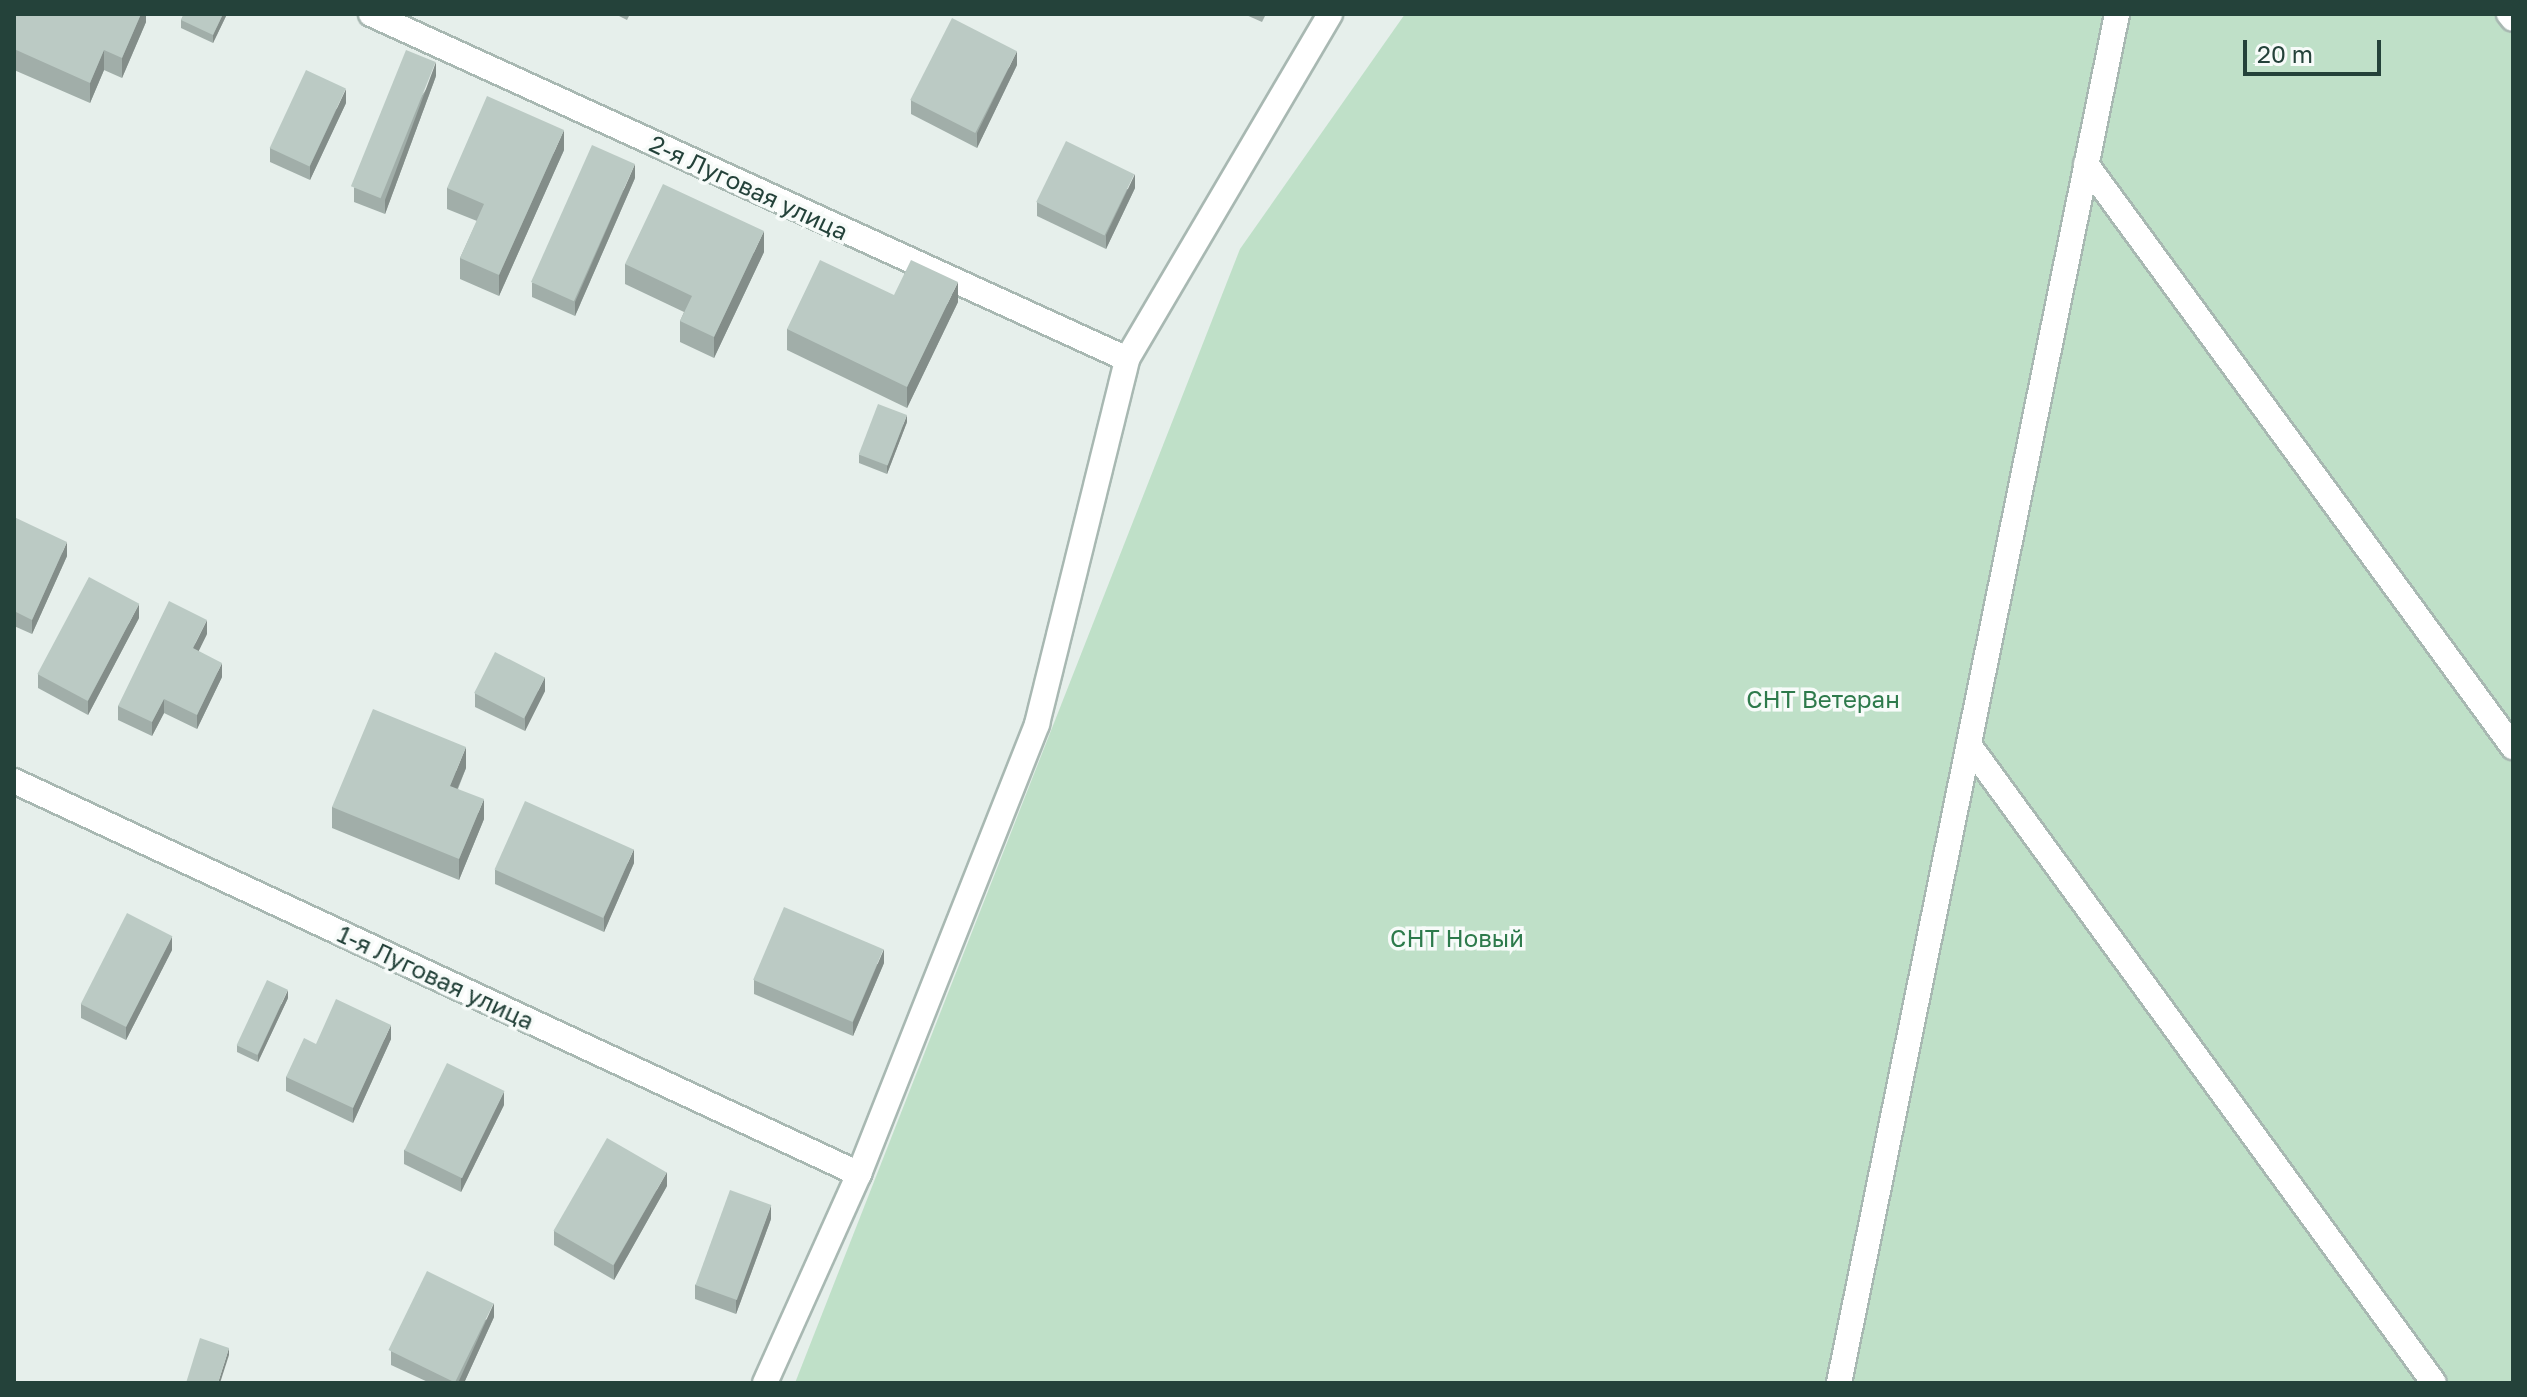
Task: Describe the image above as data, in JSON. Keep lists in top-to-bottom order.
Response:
{
  "streets": {
    "street": ["2-я Луговая улица", "1-я Луговая улица"]
  },
  "parks": ["СНТ Ветеран", "СНТ Новый"],
  "scale_bar": "20 m"
}
